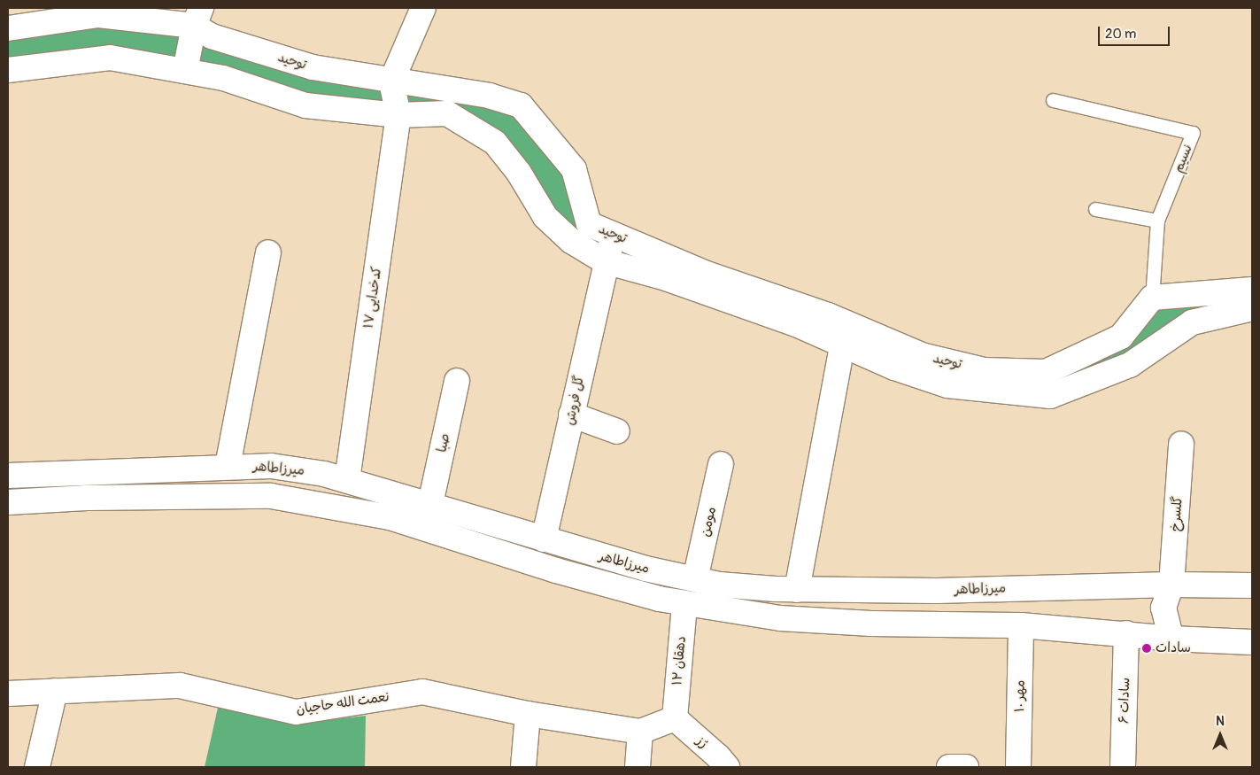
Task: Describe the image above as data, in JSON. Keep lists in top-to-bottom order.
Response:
{
  "streets": {
    "street": [
      "توحید",
      "کدخدایی ۱۷",
      "گل فروش",
      "صبا",
      "میرزاطاهر",
      "گلسرخ",
      "مومن",
      "دهقان ۱۲",
      "مهر ۱۰",
      "سادات ۶",
      "نعمت الله حاجیان",
      "رُز"
    ],
    "lane": ["نسیم"]
  },
  "crossings": [
    ["توحید", "نسیم"],
    ["توحید", "کدخدایی ۱۷"],
    ["توحید", "گل فروش"],
    ["کدخدایی ۱۷", "میرزاطاهر"],
    ["گل فروش", "میرزاطاهر"],
    ["صبا", "میرزاطاهر"],
    ["میرزاطاهر", "گلسرخ"],
    ["میرزاطاهر", "مومن"],
    ["میرزاطاهر", "دهقان ۱۲"],
    ["میرزاطاهر", "مهر ۱۰"],
    ["میرزاطاهر", "سادات ۶"],
    ["دهقان ۱۲", "نعمت الله حاجیان"],
    ["دهقان ۱۲", "رُز"],
    ["نعمت الله حاجیان", "رُز"]
  ],
  "places": ["سادات"],
  "scale_bar": "20 m",
  "north": "top"
}
